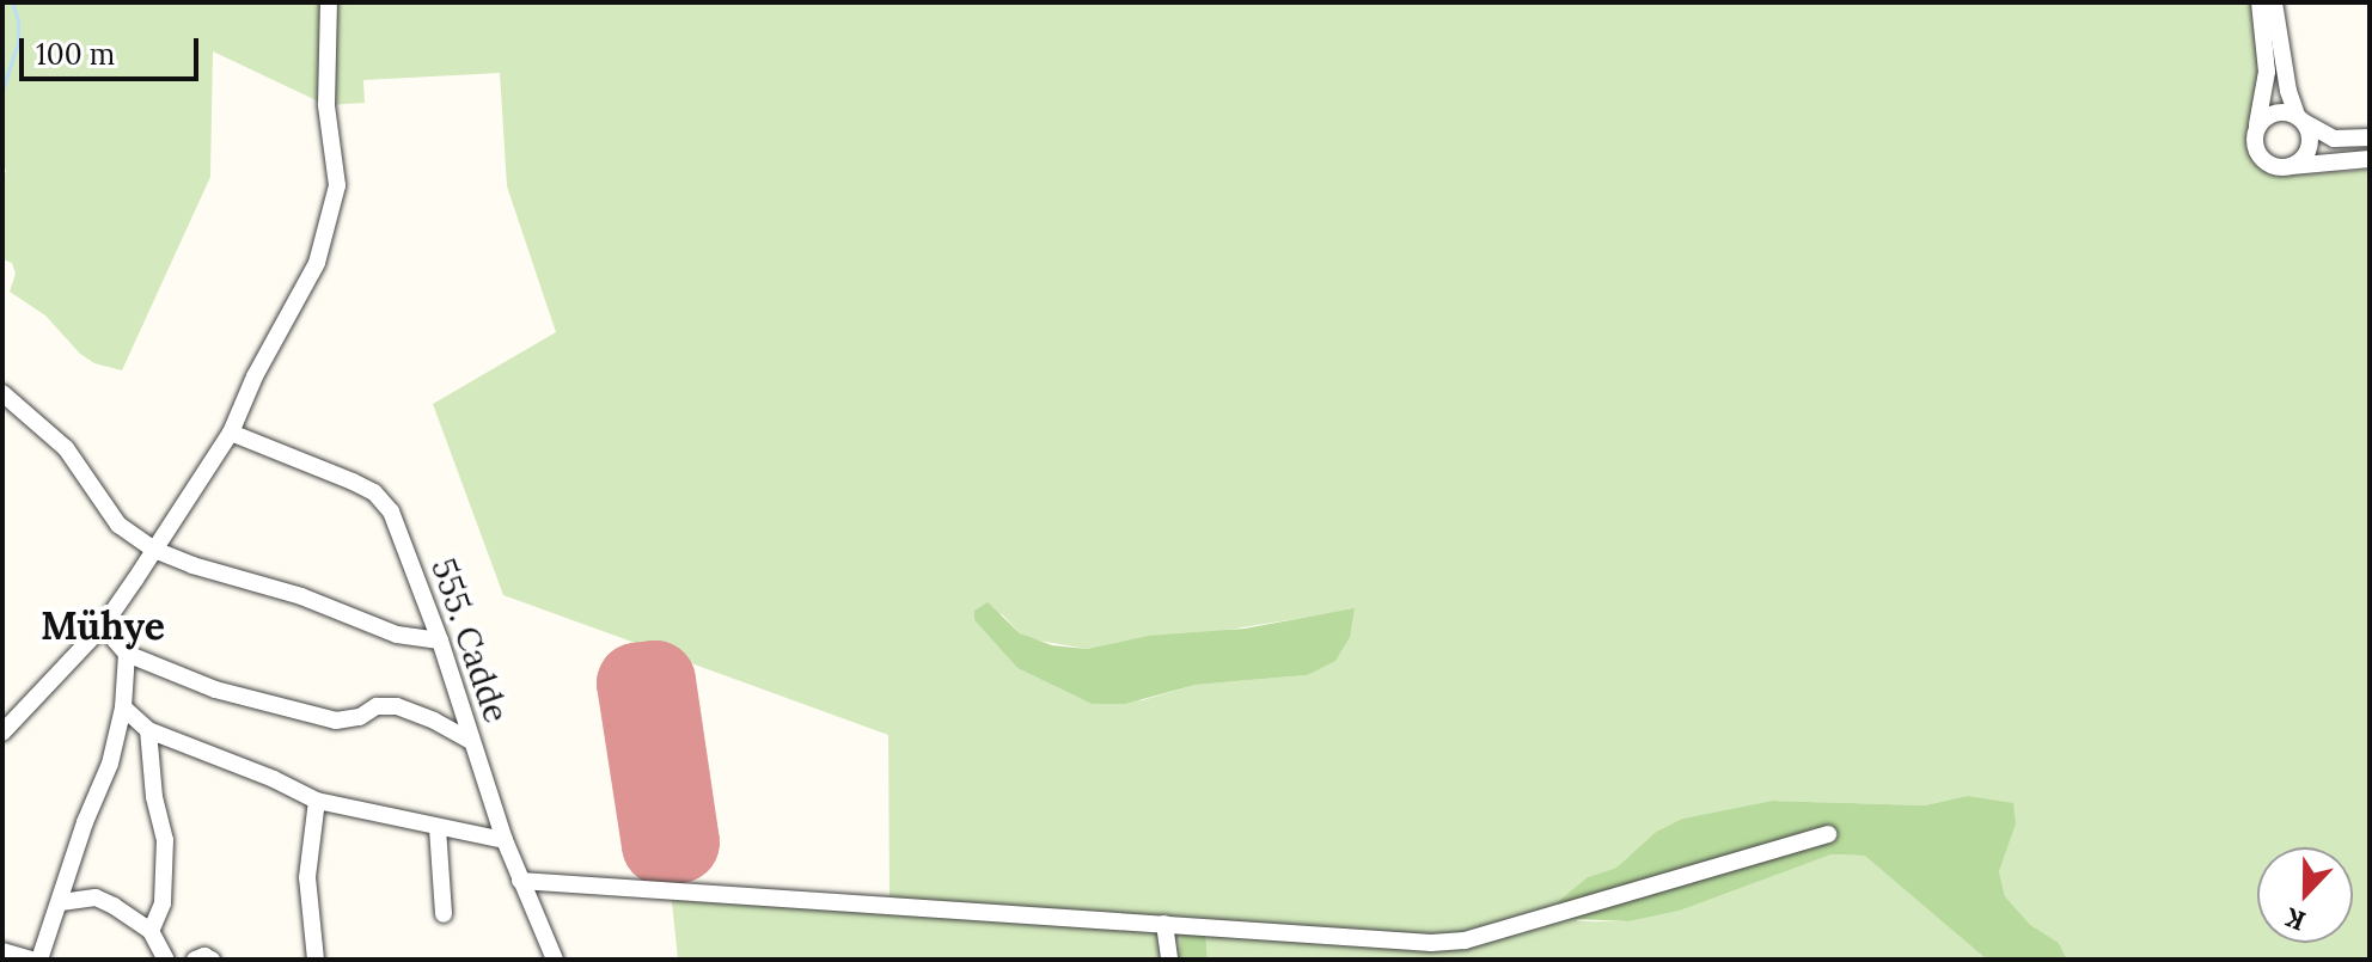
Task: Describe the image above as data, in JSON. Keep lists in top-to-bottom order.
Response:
{
  "streets": {
    "street": ["555. Cadde"]
  },
  "districts": ["Mühye"],
  "scale_bar": "100 m",
  "north": "bottom"
}
